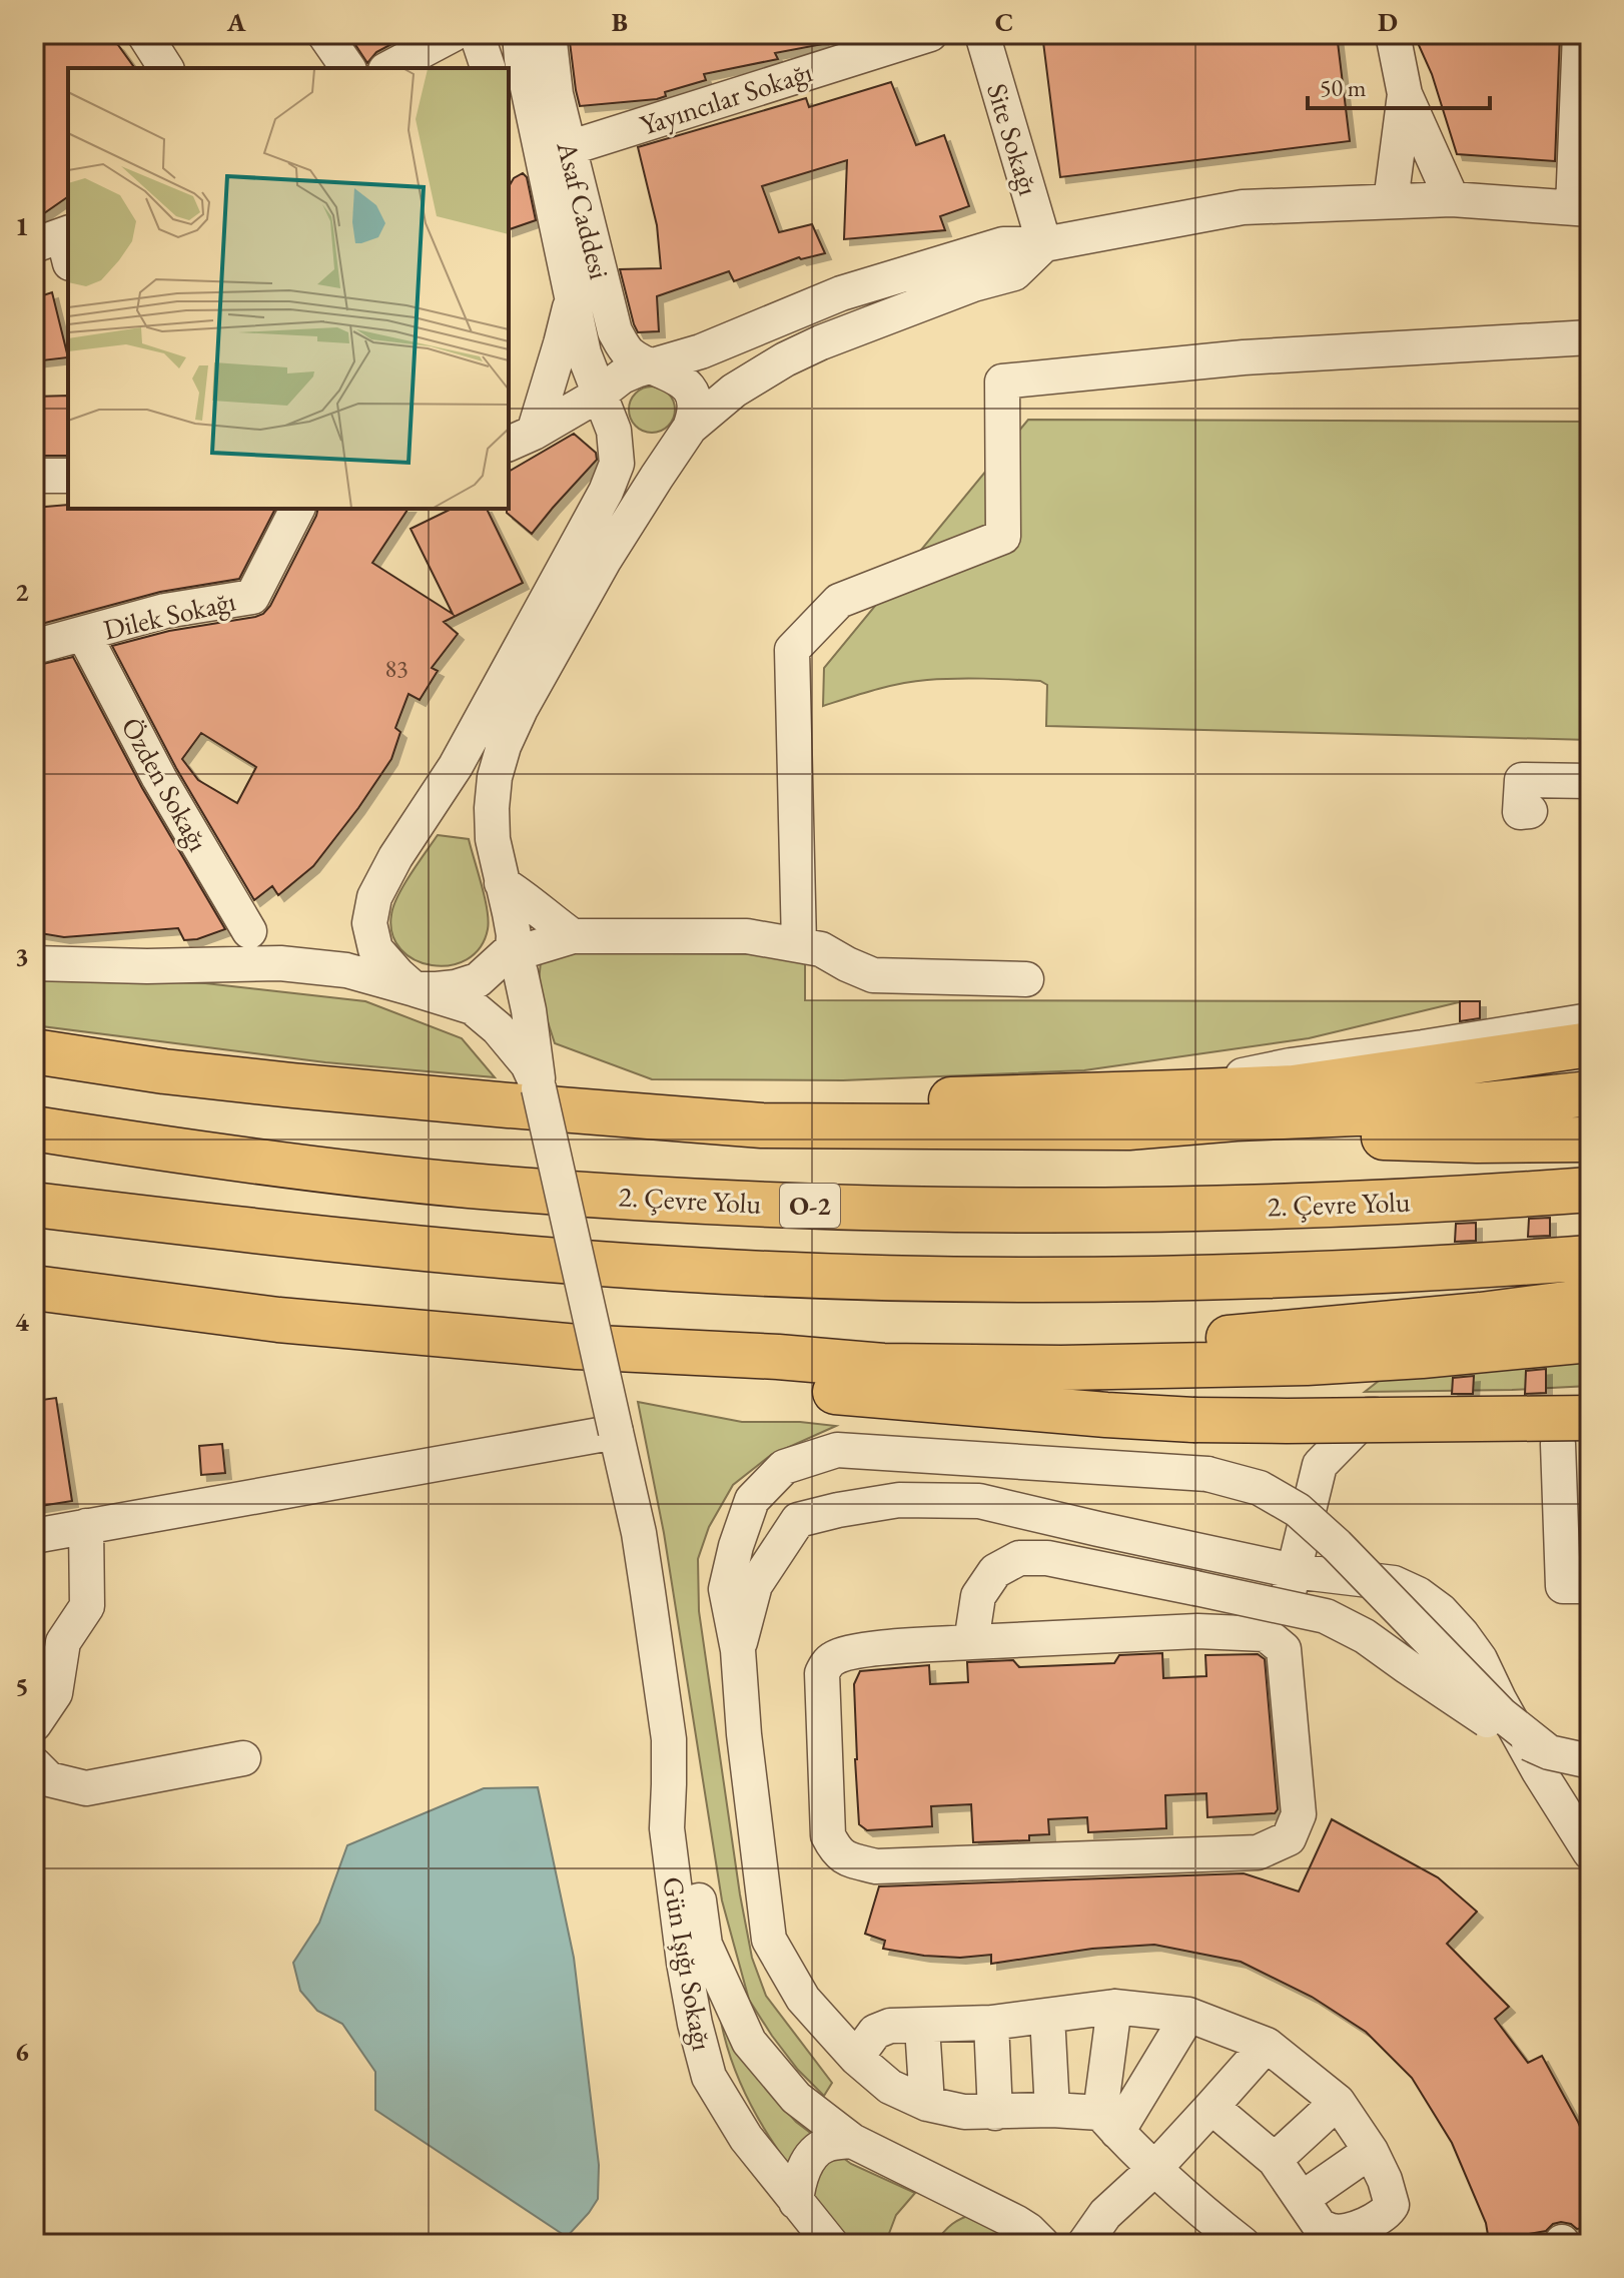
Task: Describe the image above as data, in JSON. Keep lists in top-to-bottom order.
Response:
{
  "streets": {
    "highway": ["2. Çevre Yolu", "O-2"],
    "street": [
      "Yayıncılar Sokağı",
      "Site Sokağı",
      "Asaf Caddesi",
      "Dilek Sokağı",
      "Özden Sokağı",
      "Gün Işığı Sokağı"
    ]
  },
  "crossings": [
    ["Yayıncılar Sokağı", "Asaf Caddesi"],
    ["Dilek Sokağı", "Özden Sokağı"]
  ],
  "house_numbers": ["83"],
  "scale_bar": "50 m",
  "grid": {
    "columns": [
      "A",
      "B",
      "C",
      "D"
    ],
    "rows": [
      "1",
      "2",
      "3",
      "4",
      "5",
      "6"
    ]
  }
}
